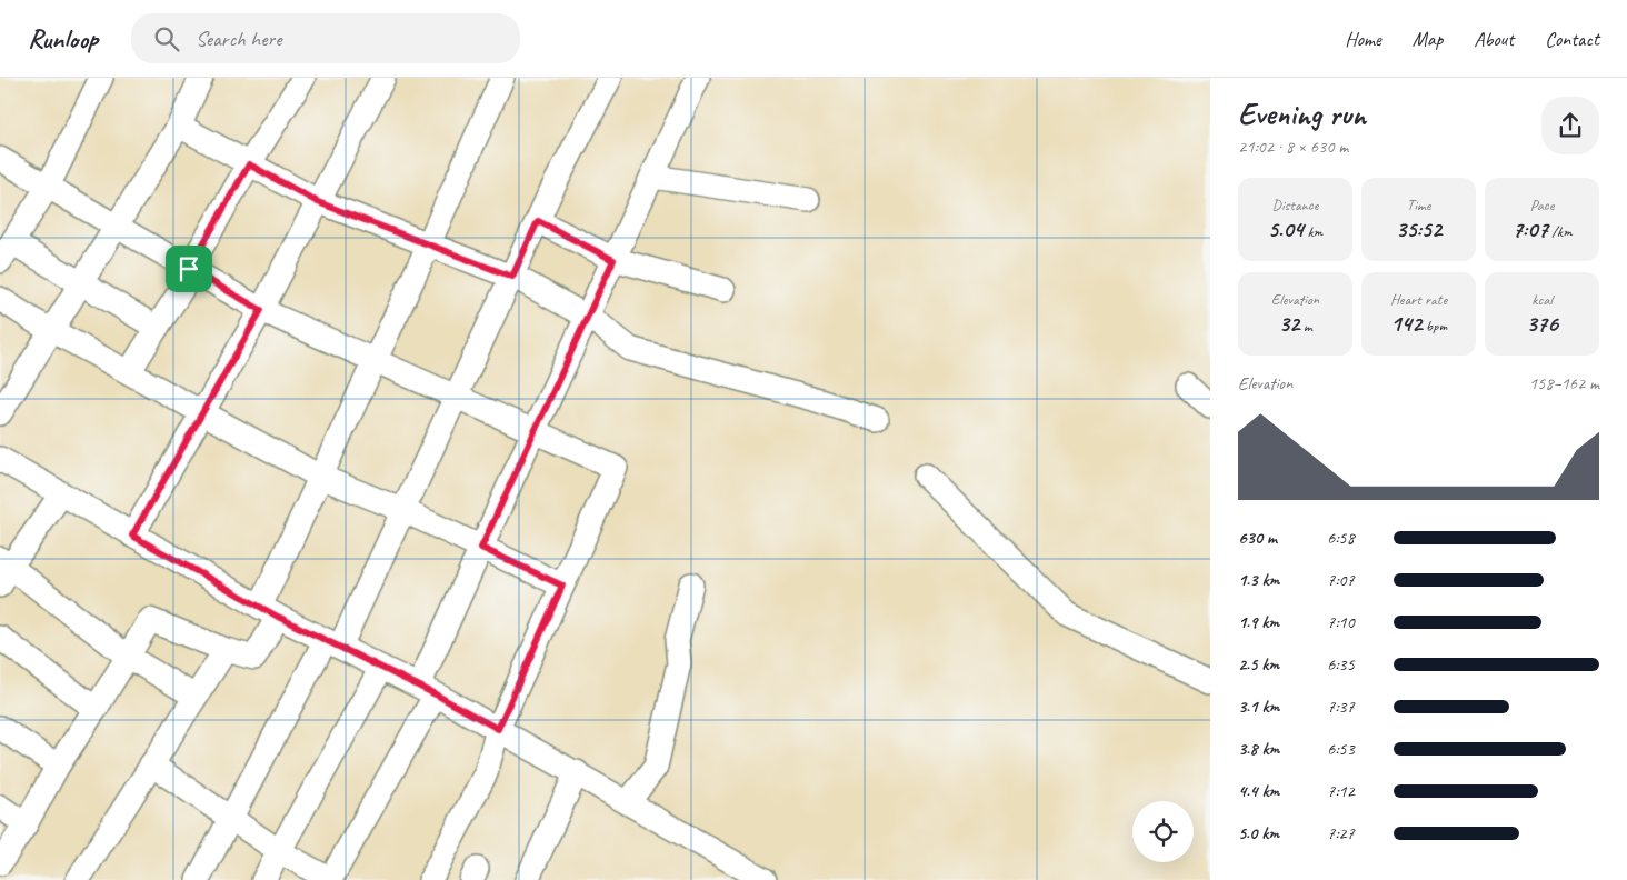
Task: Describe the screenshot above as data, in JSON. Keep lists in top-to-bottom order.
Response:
{
  "page": {
    "header": "Runloop",
    "search": "Search here",
    "nav": [
      "Home",
      "Map",
      "About",
      "Contact"
    ],
    "heading": ["Evening run", "21:02 · 8 × 630 m"],
    "stats": [
      ["Distance", "5.04 km"],
      ["Time", "35:52"],
      ["Pace", "7:07 /km"],
      ["Elevation", "32 m"],
      ["Heart rate", "142 bpm"],
      ["kcal", "376"]
    ],
    "chart": ["Elevation", "158–162 m"],
    "list": [
      {
        "name": "630 m",
        "note": "6:58"
      },
      {
        "name": "1.3 km",
        "note": "7:07"
      },
      {
        "name": "1.9 km",
        "note": "7:10"
      },
      {
        "name": "2.5 km",
        "note": "6:35"
      },
      {
        "name": "3.1 km",
        "note": "7:37"
      },
      {
        "name": "3.8 km",
        "note": "6:53"
      },
      {
        "name": "4.4 km",
        "note": "7:12"
      },
      {
        "name": "5.0 km",
        "note": "7:27"
      }
    ]
  }
}
